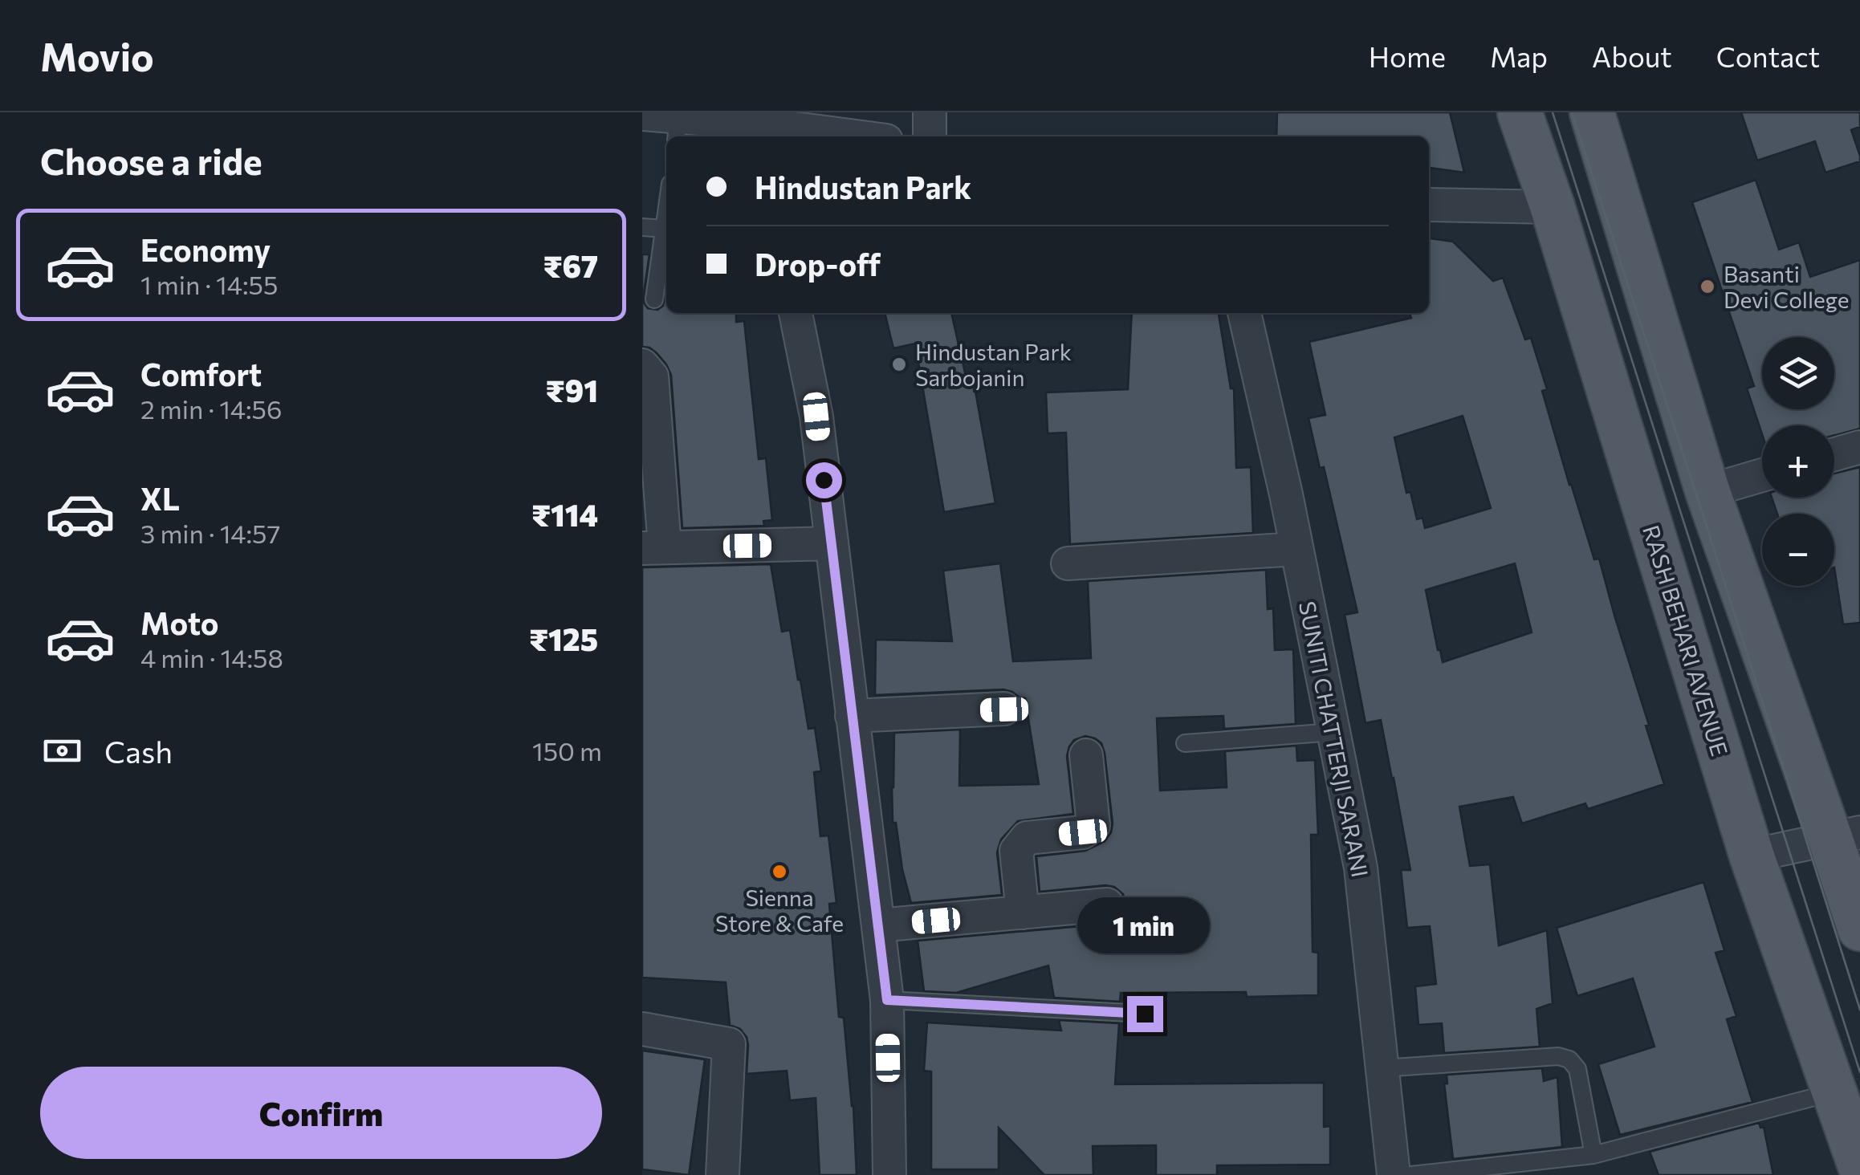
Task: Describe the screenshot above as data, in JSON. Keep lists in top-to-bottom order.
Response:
{
  "streets": {
    "main road": ["RASH BEHARI AVENUE"],
    "street": ["SUNITI CHATTERJI SARANI"]
  },
  "places": ["Basanti Devi College", "Hindustan Park Sarbojanin", "Sienna Store & Cafe"],
  "page": {
    "header": "Movio",
    "nav": [
      "Home",
      "Map",
      "About",
      "Contact"
    ],
    "heading": "Choose a ride",
    "banner": ["Hindustan Park", "Drop-off"],
    "list": [
      {
        "name": "Economy",
        "note": "1 min · 14:55",
        "value": "₹67"
      },
      {
        "name": "Comfort",
        "note": "2 min · 14:56",
        "value": "₹91"
      },
      {
        "name": "XL",
        "note": "3 min · 14:57",
        "value": "₹114"
      },
      {
        "name": "Moto",
        "note": "4 min · 14:58",
        "value": "₹125"
      }
    ],
    "map_buttons": ["+", "−"],
    "pay": ["Cash", "150 m"],
    "bubble": "1 min",
    "buttons": "Confirm"
  }
}
